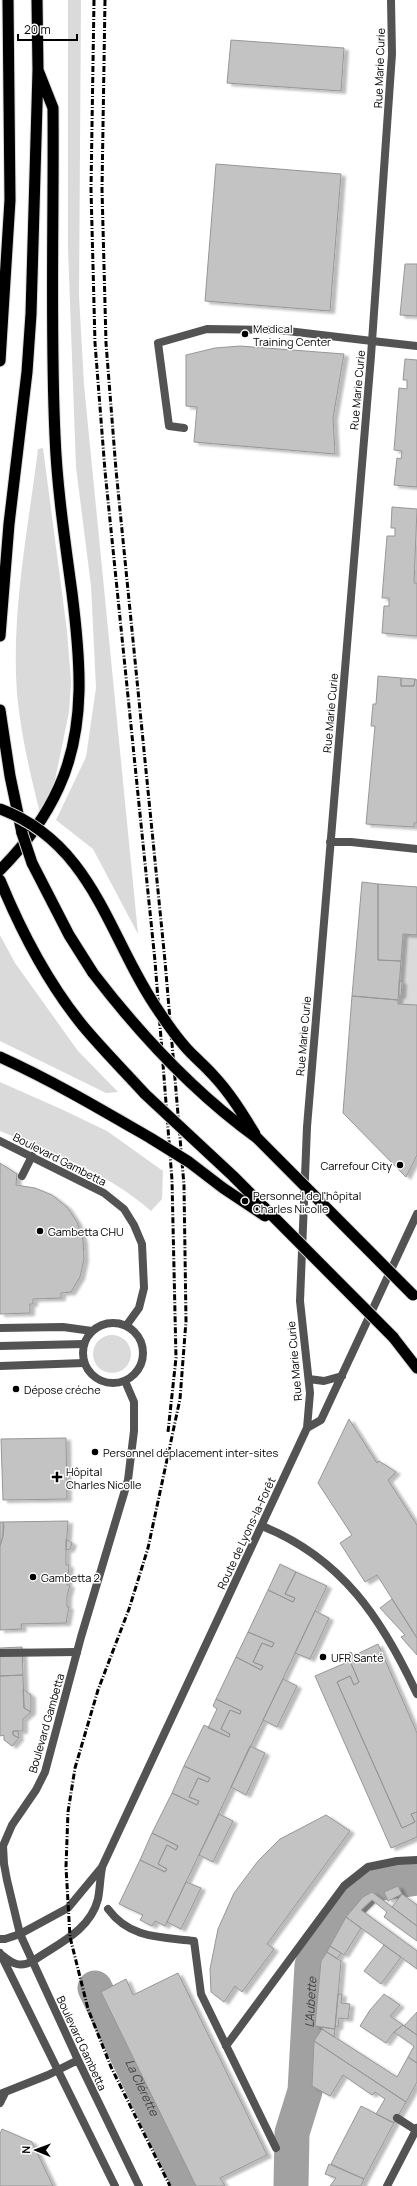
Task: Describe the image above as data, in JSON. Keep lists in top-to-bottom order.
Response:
{
  "streets": {
    "street": ["Rue Marie Curie", "Boulevard Gambetta", "Route de Lyons-la-Forêt"]
  },
  "crossings": [
    ["Rue Marie Curie", "Route de Lyons-la-Forêt"],
    ["Boulevard Gambetta", "Route de Lyons-la-Forêt"]
  ],
  "water": ["L'Aubette", "La Clérette"],
  "places": {
    "other": [
      "Medical Training Center",
      "Carrefour City",
      "Personnel de l'hôpital Charles Nicolle",
      "Gambetta CHU",
      "Dépose créche",
      "Personnel déplacement inter-sites",
      "Gambetta 2",
      "UFR Santé"
    ],
    "health": ["Hôpital Charles Nicolle"]
  },
  "scale_bar": "20 m",
  "north": "left"
}
